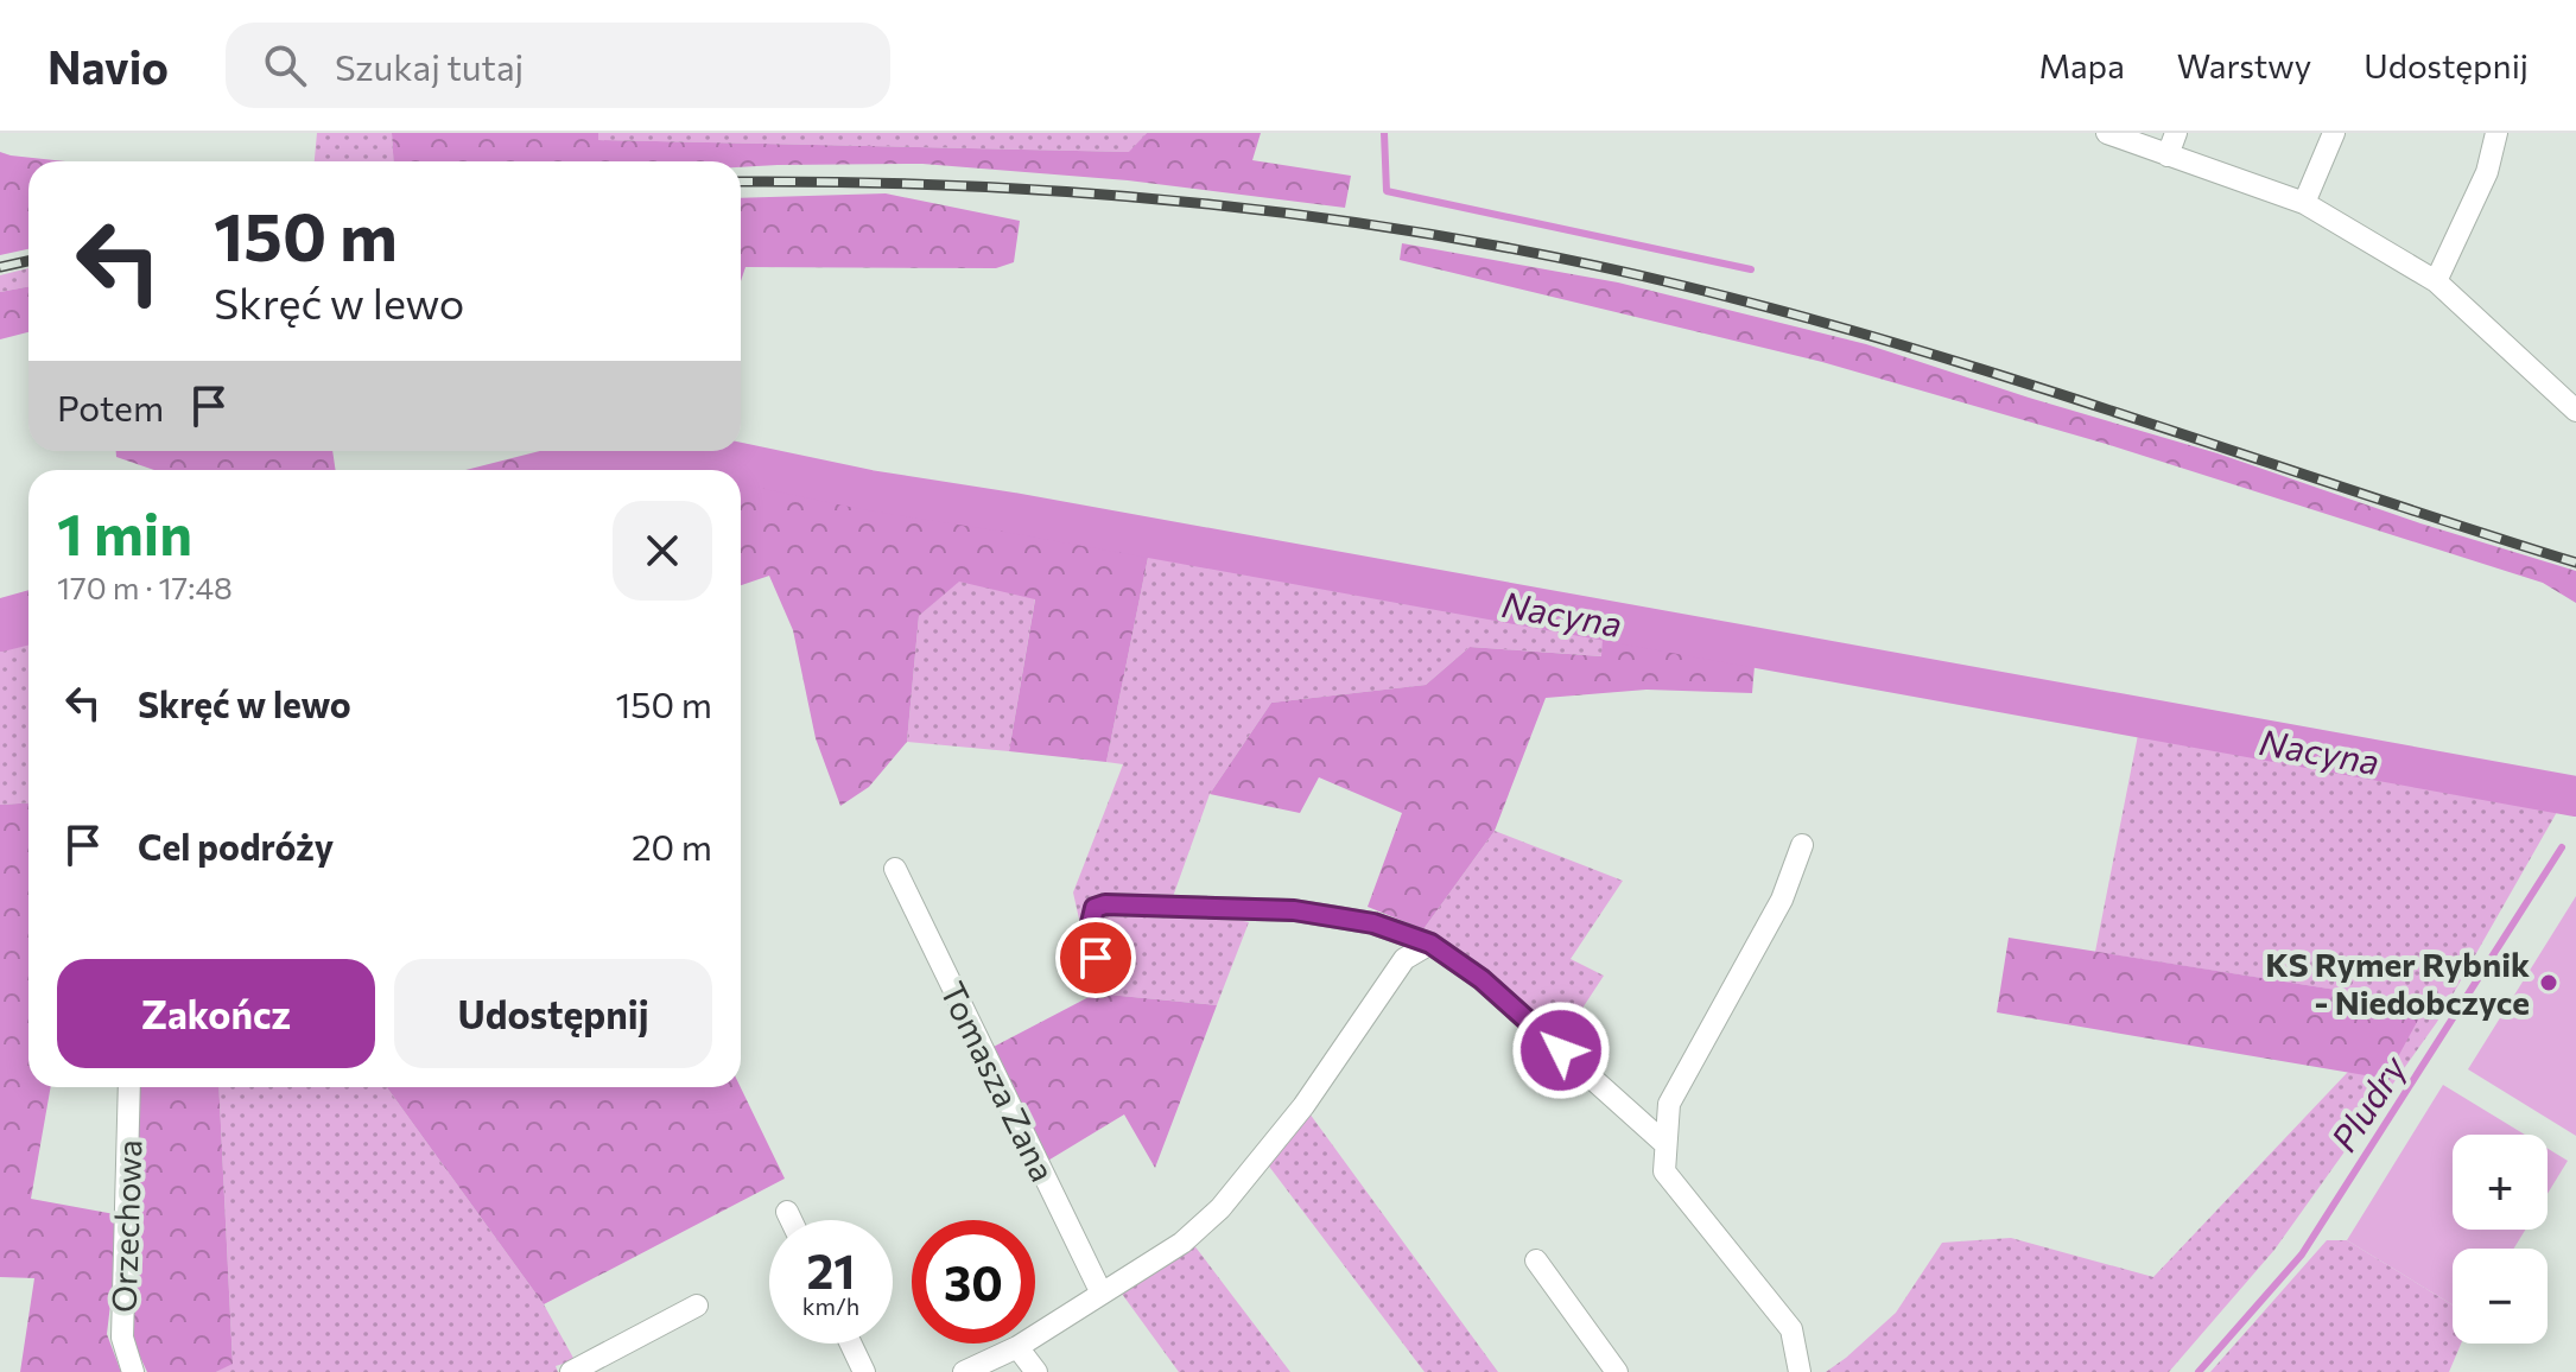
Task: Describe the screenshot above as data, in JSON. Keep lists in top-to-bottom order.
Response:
{
  "streets": {
    "street": ["Tomasza Zana", "Orzechowa"]
  },
  "water": ["Nacyna", "Pludry"],
  "places": ["KS Rymer Rybnik - Niedobczyce"],
  "page": {
    "header": "Navio",
    "search": "Szukaj tutaj",
    "nav": ["Mapa", "Warstwy", "Udostępnij"],
    "turn": ["150 m", "Skręć w lewo"],
    "then": "Potem",
    "heading": ["1 min", "170 m · 17:48"],
    "list": [
      {
        "name": "Skręć w lewo",
        "value": "150 m"
      },
      {
        "name": "Cel podróży",
        "value": "20 m"
      }
    ],
    "buttons": ["Zakończ", "Udostępnij"],
    "map_buttons": ["+", "−"],
    "speed": "21 km/h",
    "limit": "30"
  }
}
